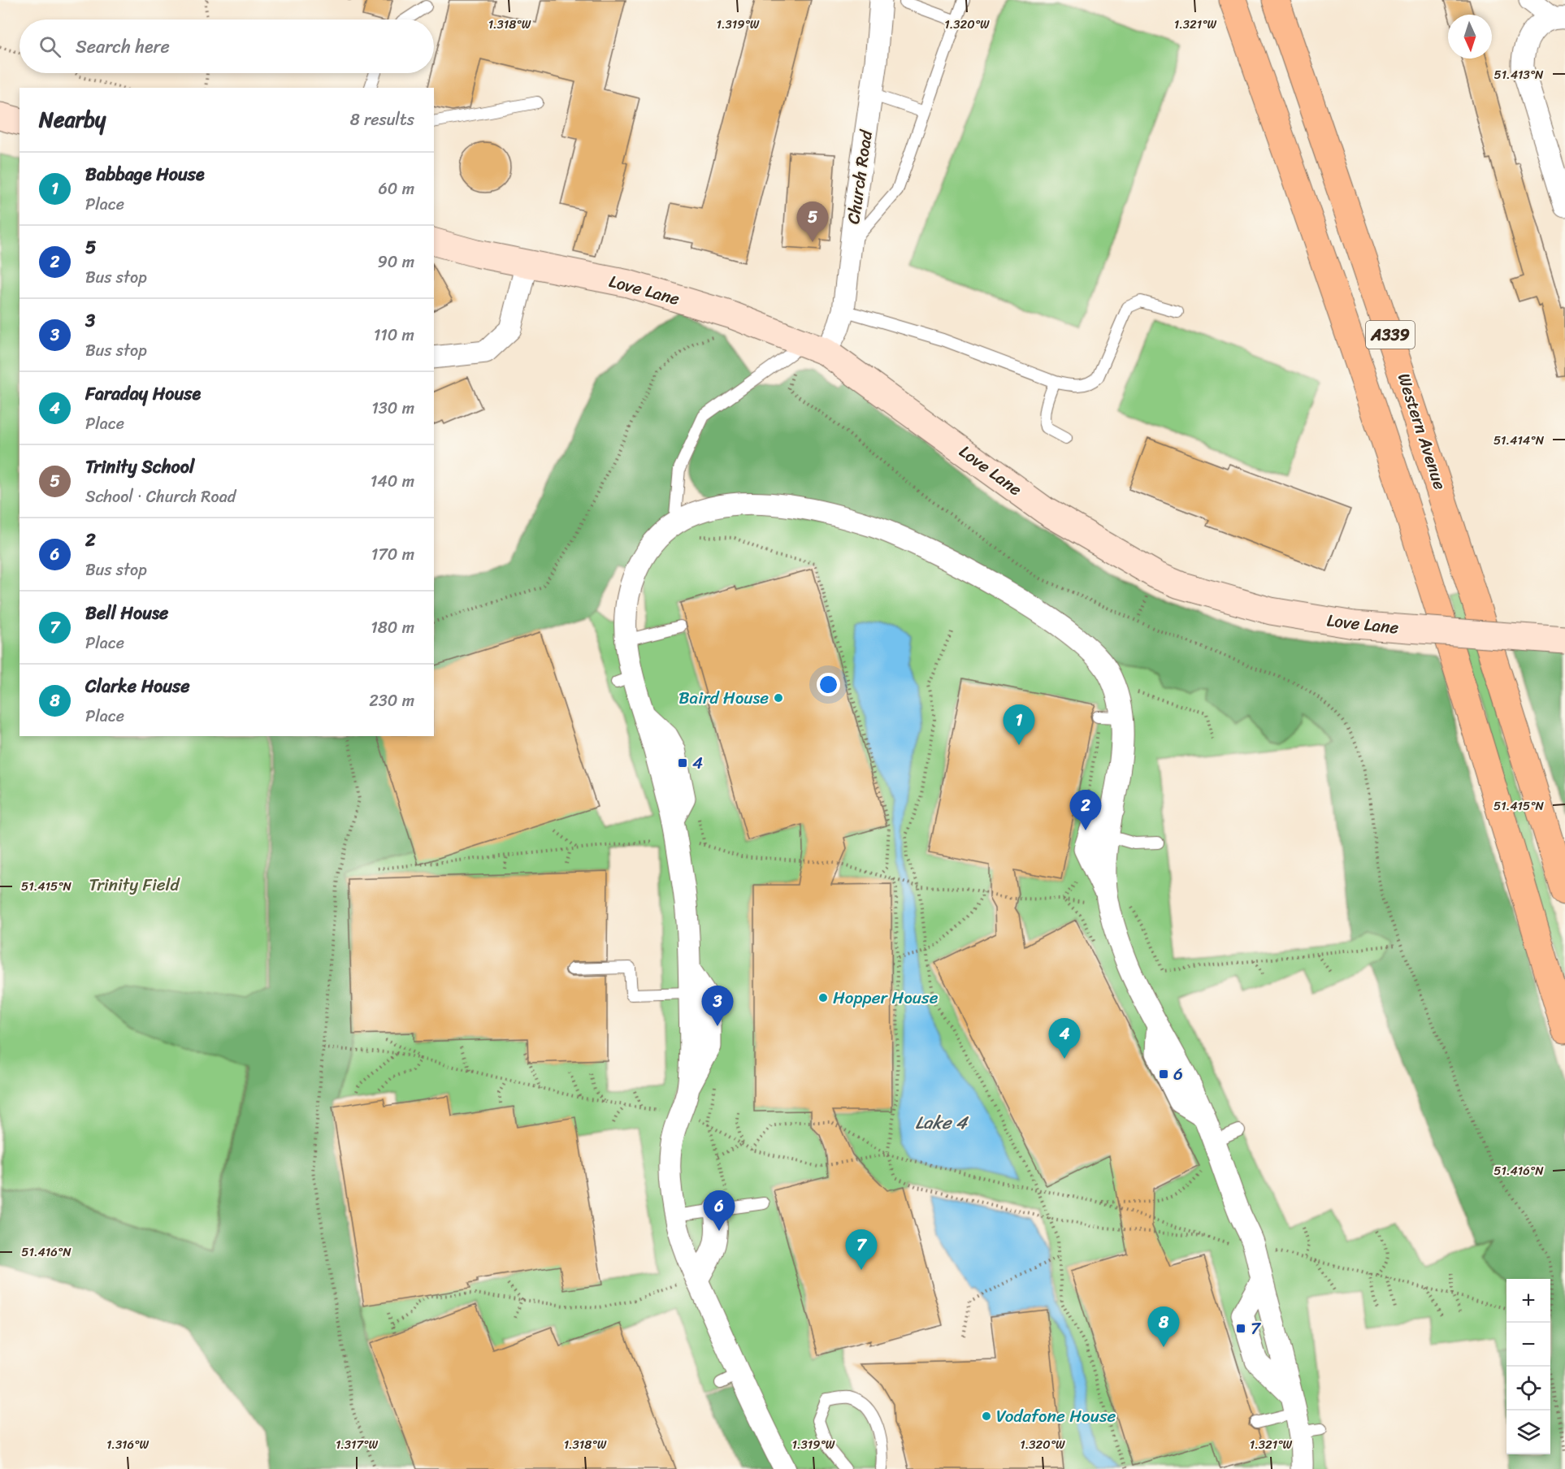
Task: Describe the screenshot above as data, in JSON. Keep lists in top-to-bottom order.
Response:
{
  "streets": {
    "highway": ["A339", "Western Avenue"],
    "street": ["Church Road", "Love Lane"]
  },
  "crossings": [
    ["Church Road", "Love Lane"]
  ],
  "water": ["Lake 4"],
  "parks": ["Trinity Field"],
  "places": {
    "other": ["Baird House", "Hopper House", "Vodafone House"],
    "transit": ["4", "6", "7"]
  },
  "north": "bottom",
  "page": {
    "search": "Search here",
    "heading": ["Nearby", "8 results"],
    "list": [
      {
        "mark": "1",
        "name": "Babbage House",
        "note": "Place",
        "value": "60 m"
      },
      {
        "mark": "2",
        "name": "5",
        "note": "Bus stop",
        "value": "90 m"
      },
      {
        "mark": "3",
        "name": "3",
        "note": "Bus stop",
        "value": "110 m"
      },
      {
        "mark": "4",
        "name": "Faraday House",
        "note": "Place",
        "value": "130 m"
      },
      {
        "mark": "5",
        "name": "Trinity School",
        "note": "School · Church Road",
        "value": "140 m"
      },
      {
        "mark": "6",
        "name": "2",
        "note": "Bus stop",
        "value": "170 m"
      },
      {
        "mark": "7",
        "name": "Bell House",
        "note": "Place",
        "value": "180 m"
      },
      {
        "mark": "8",
        "name": "Clarke House",
        "note": "Place",
        "value": "230 m"
      }
    ],
    "pins": [
      "5",
      "1",
      "2",
      "3",
      "4",
      "6",
      "7",
      "8"
    ],
    "map_buttons": ["+", "−"]
  },
  "coordinates": [
    "1.318°W",
    "1.319°W",
    "1.320°W",
    "1.321°W",
    "51.413°N",
    "51.414°N",
    "51.415°N",
    "51.416°N",
    "1.316°W",
    "1.317°W"
  ]
}
